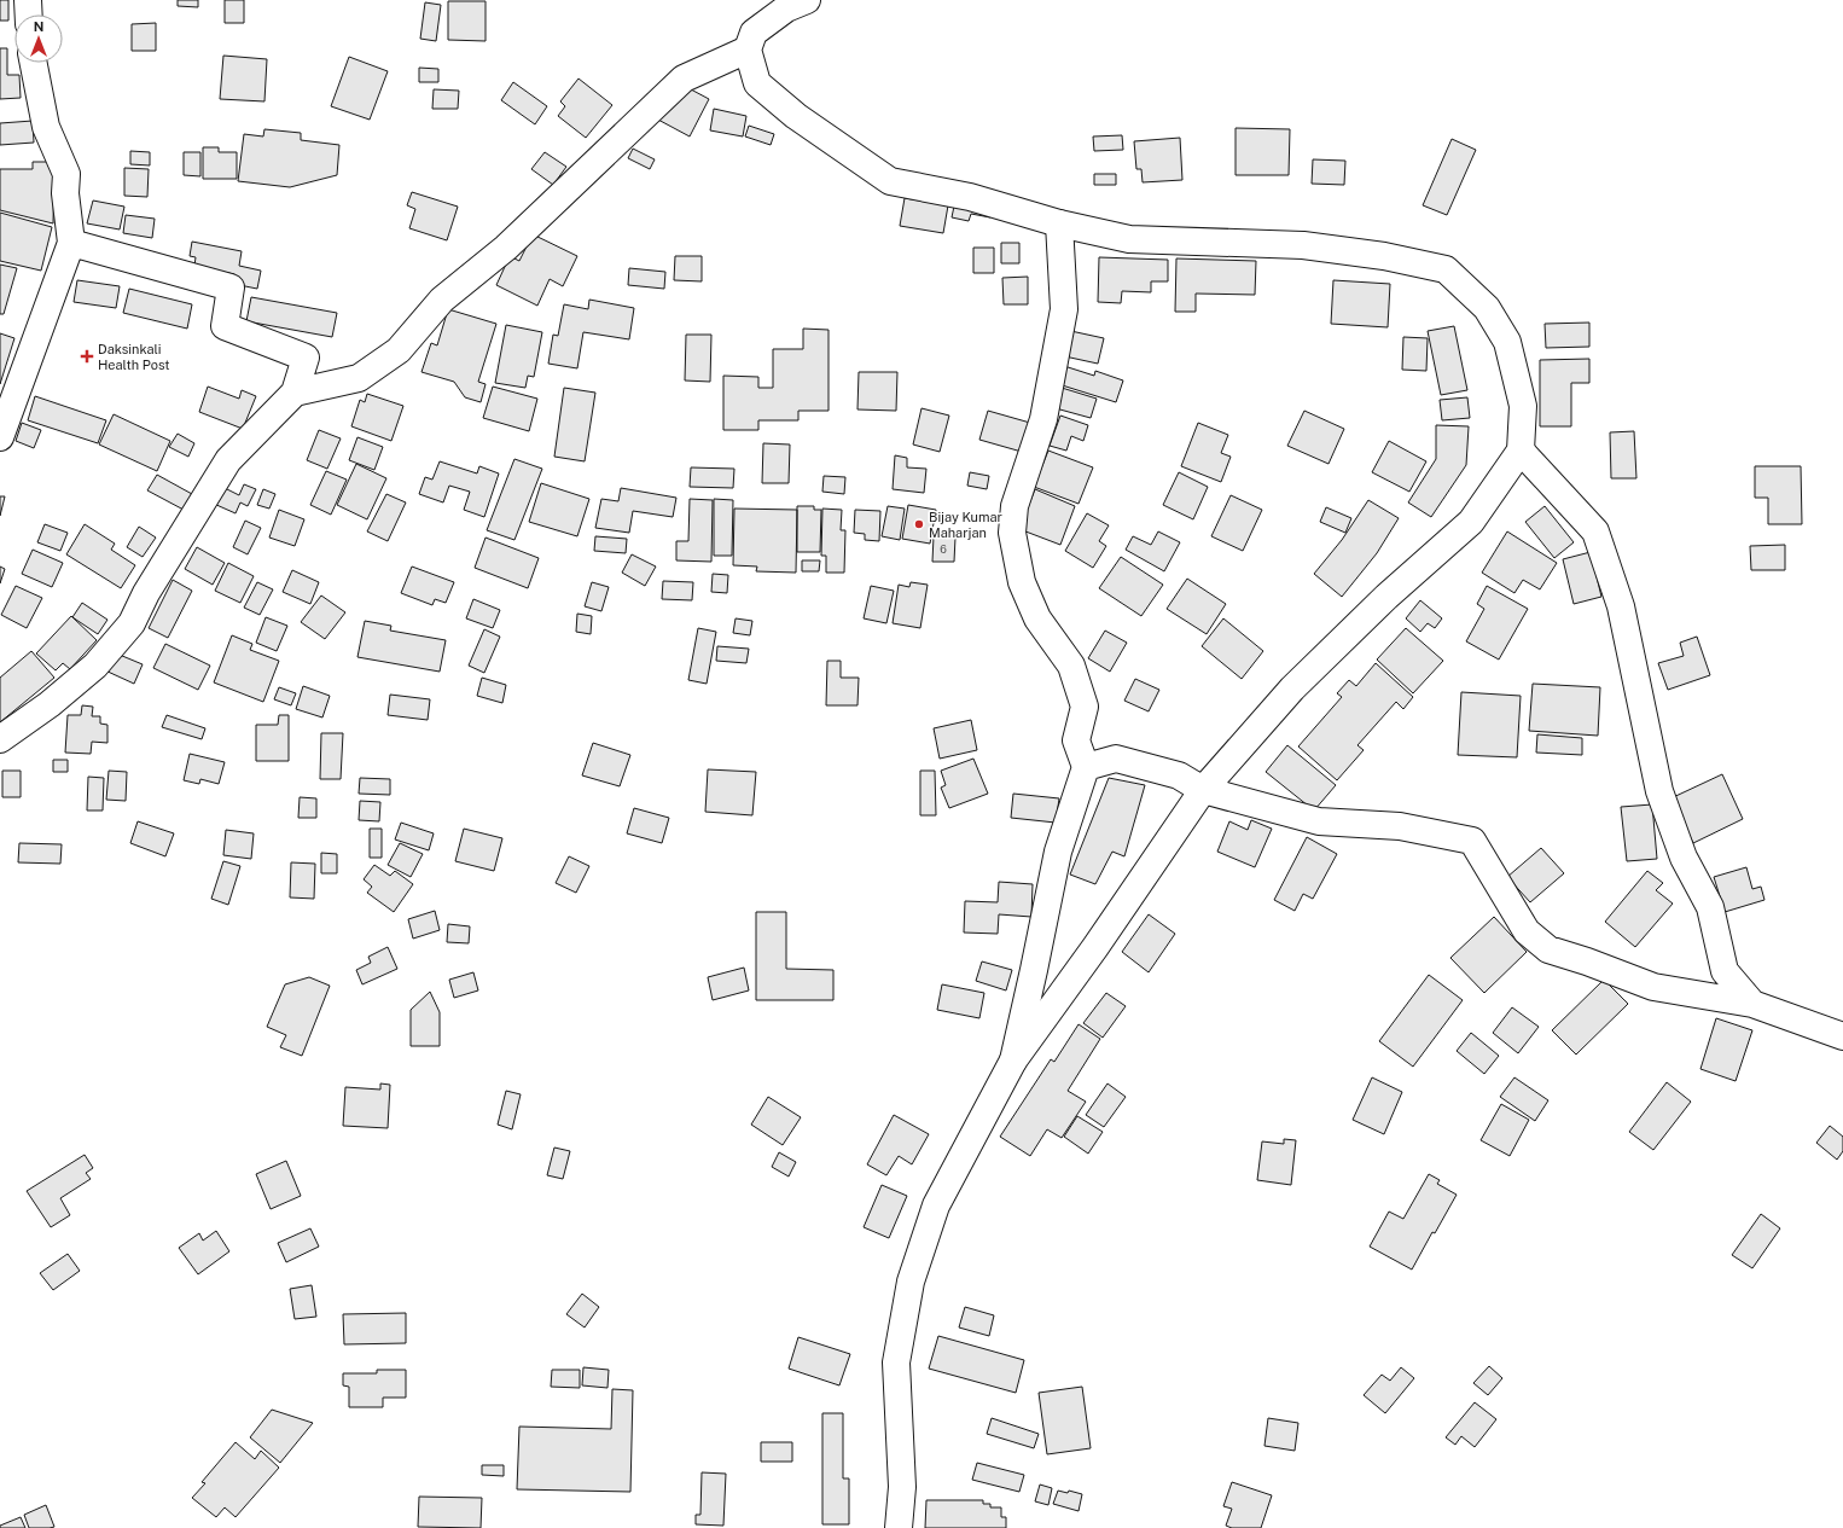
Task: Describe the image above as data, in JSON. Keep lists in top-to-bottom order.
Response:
{
  "places": {
    "health": ["Daksinkali Health Post"],
    "other": ["Bijay Kumar Maharjan"]
  },
  "house_numbers": ["6"],
  "north": "top"
}
